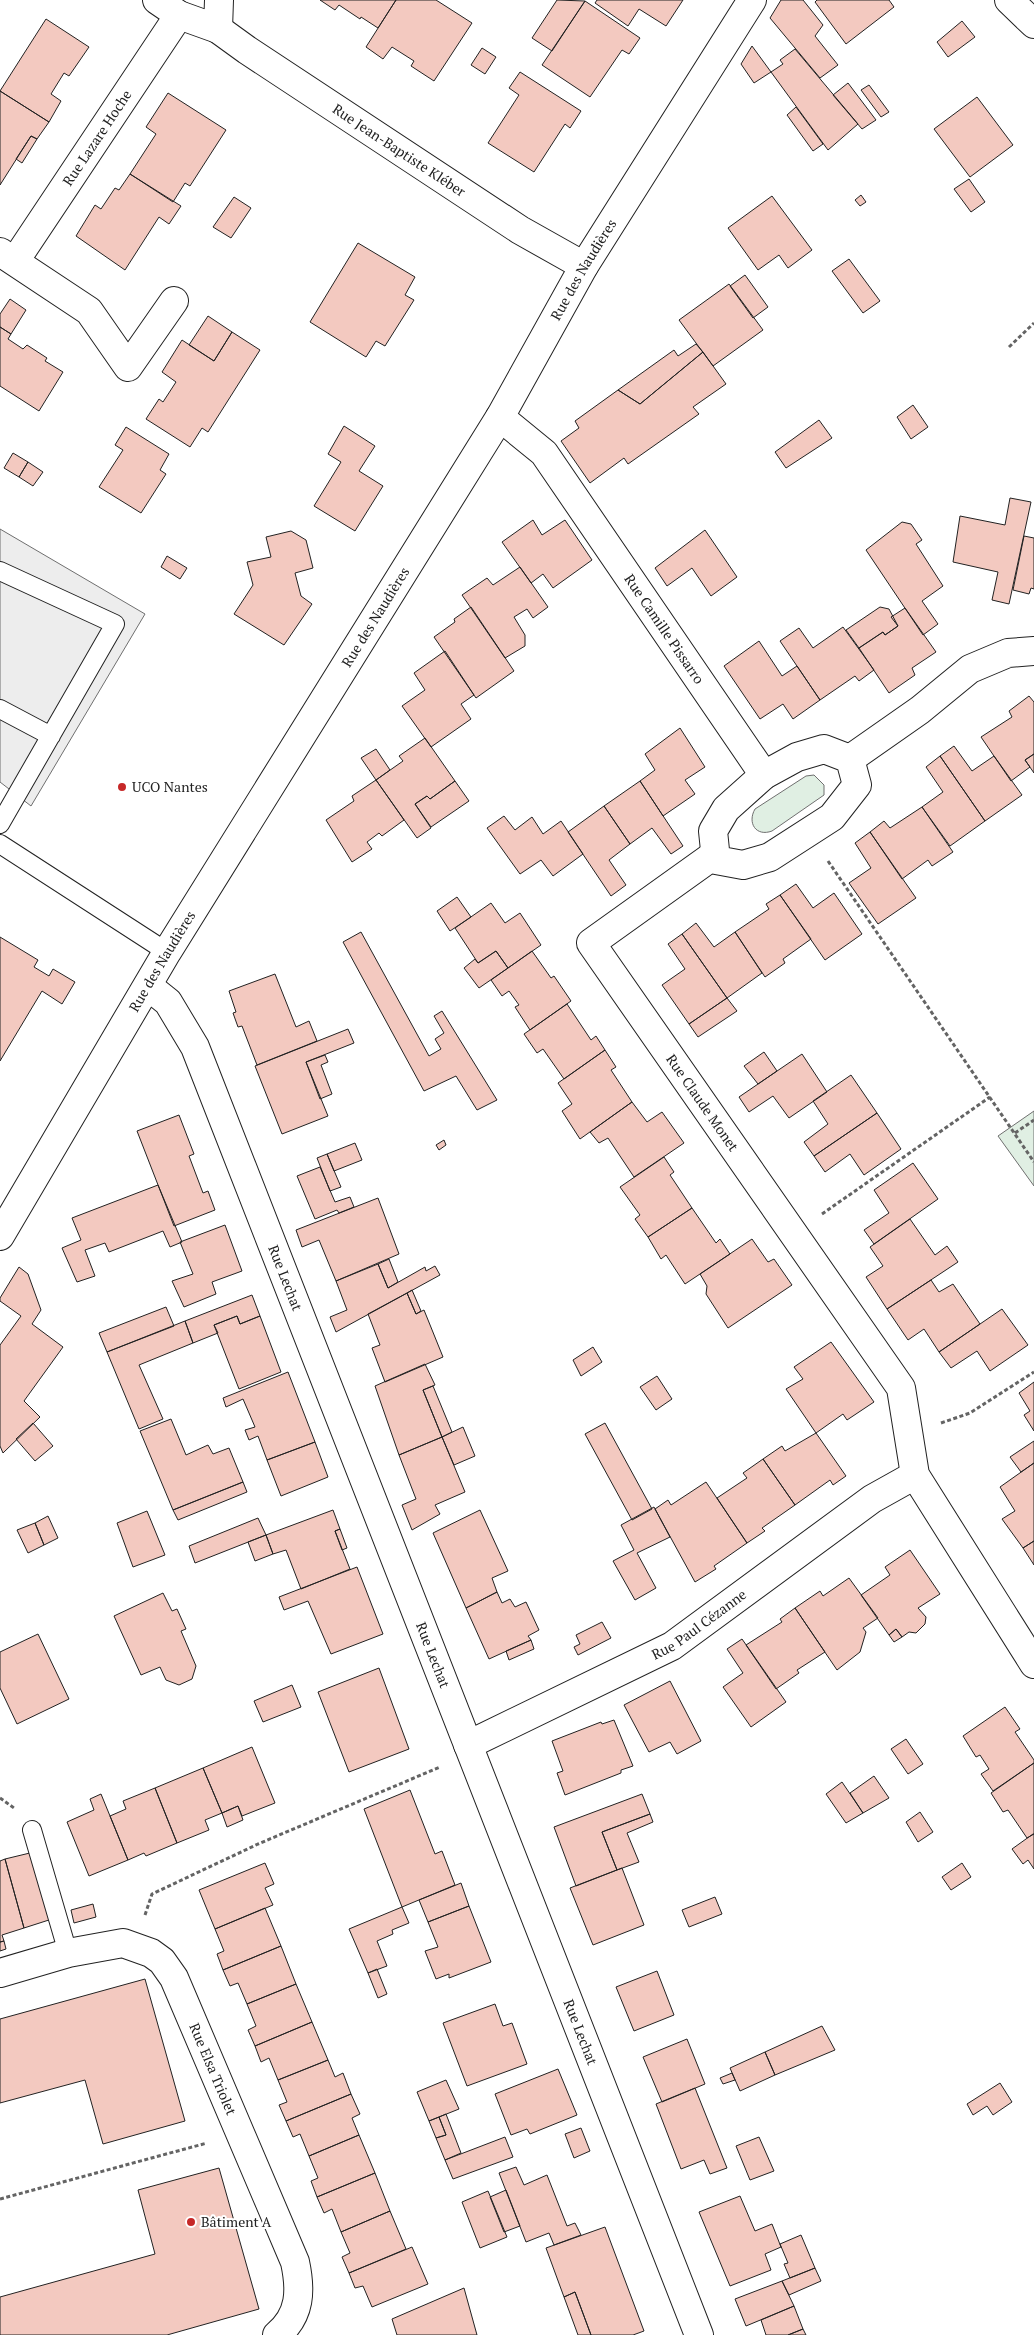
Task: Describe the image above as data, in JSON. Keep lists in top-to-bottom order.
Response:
{
  "streets": {
    "street": [
      "Rue Lazare Hoche",
      "Rue Jean-Baptiste Kléber",
      "Rue des Naudières",
      "Rue Camille Pissarro",
      "Rue Claude Monet",
      "Rue Lechat",
      "Rue Paul Cézanne",
      "Rue Elsa Triolet"
    ]
  },
  "crossings": [
    ["Rue Lazare Hoche", "Rue Jean-Baptiste Kléber"],
    ["Rue Jean-Baptiste Kléber", "Rue des Naudières"],
    ["Rue des Naudières", "Rue Camille Pissarro"],
    ["Rue des Naudières", "Rue Lechat"],
    ["Rue Lechat", "Rue Paul Cézanne"]
  ],
  "places": ["UCO Nantes", "Bâtiment A"]
}
